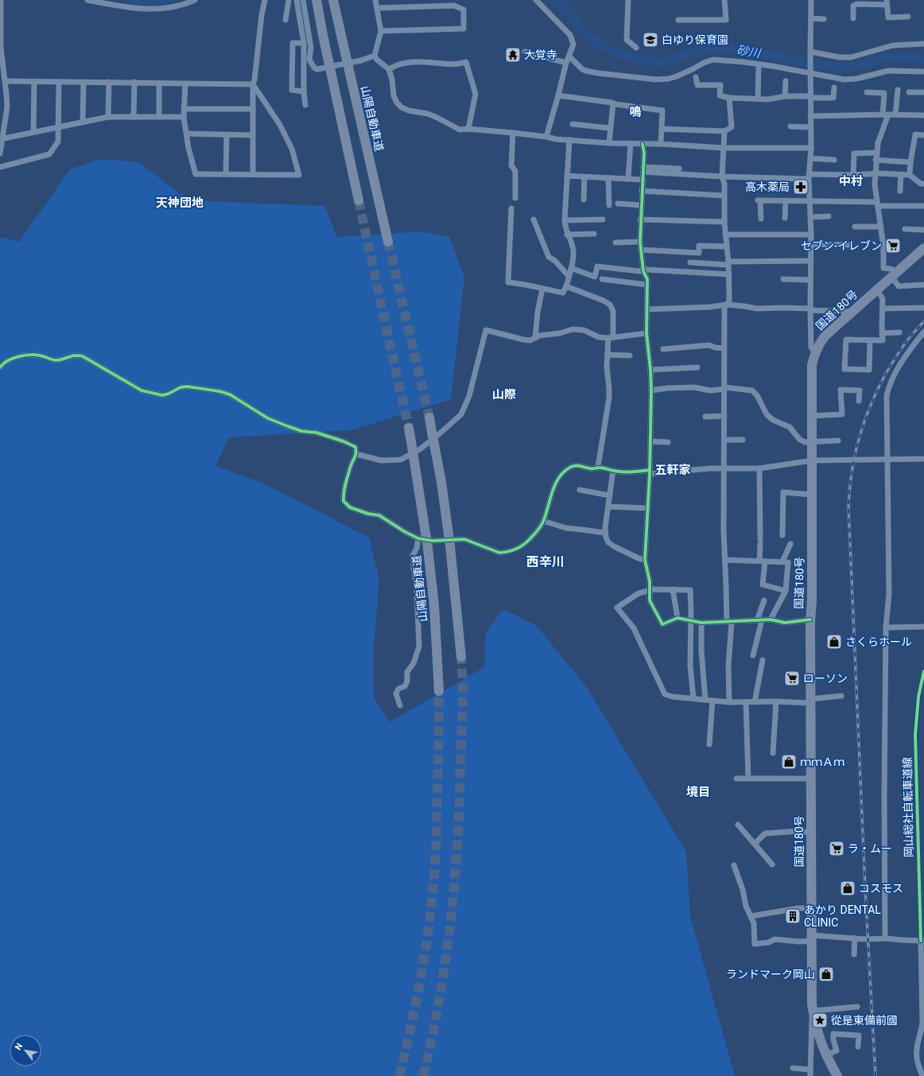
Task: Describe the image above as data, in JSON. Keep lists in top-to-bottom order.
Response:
{
  "streets": {
    "highway": ["山陽自動車道", "国道180号"],
    "cycle path": ["岡山総社自転車道線"]
  },
  "districts": [
    "鳴",
    "中村",
    "天神団地",
    "山際",
    "五軒家",
    "西辛川",
    "境目"
  ],
  "water": ["砂川"],
  "places": {
    "school or university": ["白ゆり保育園"],
    "temple": ["大覚寺"],
    "pharmacy": ["高木薬局"],
    "supermarket": ["セブン-イレブン", "ローソン", "ラ・ムー"],
    "shop": [
      "さくらホール",
      "ｍｍＡｍ",
      "コスモス",
      "ランドマーク岡山"
    ],
    "building": ["あかり DENTAL CLINIC"],
    "place": ["從是東備前國"]
  },
  "north": "top left"
}
